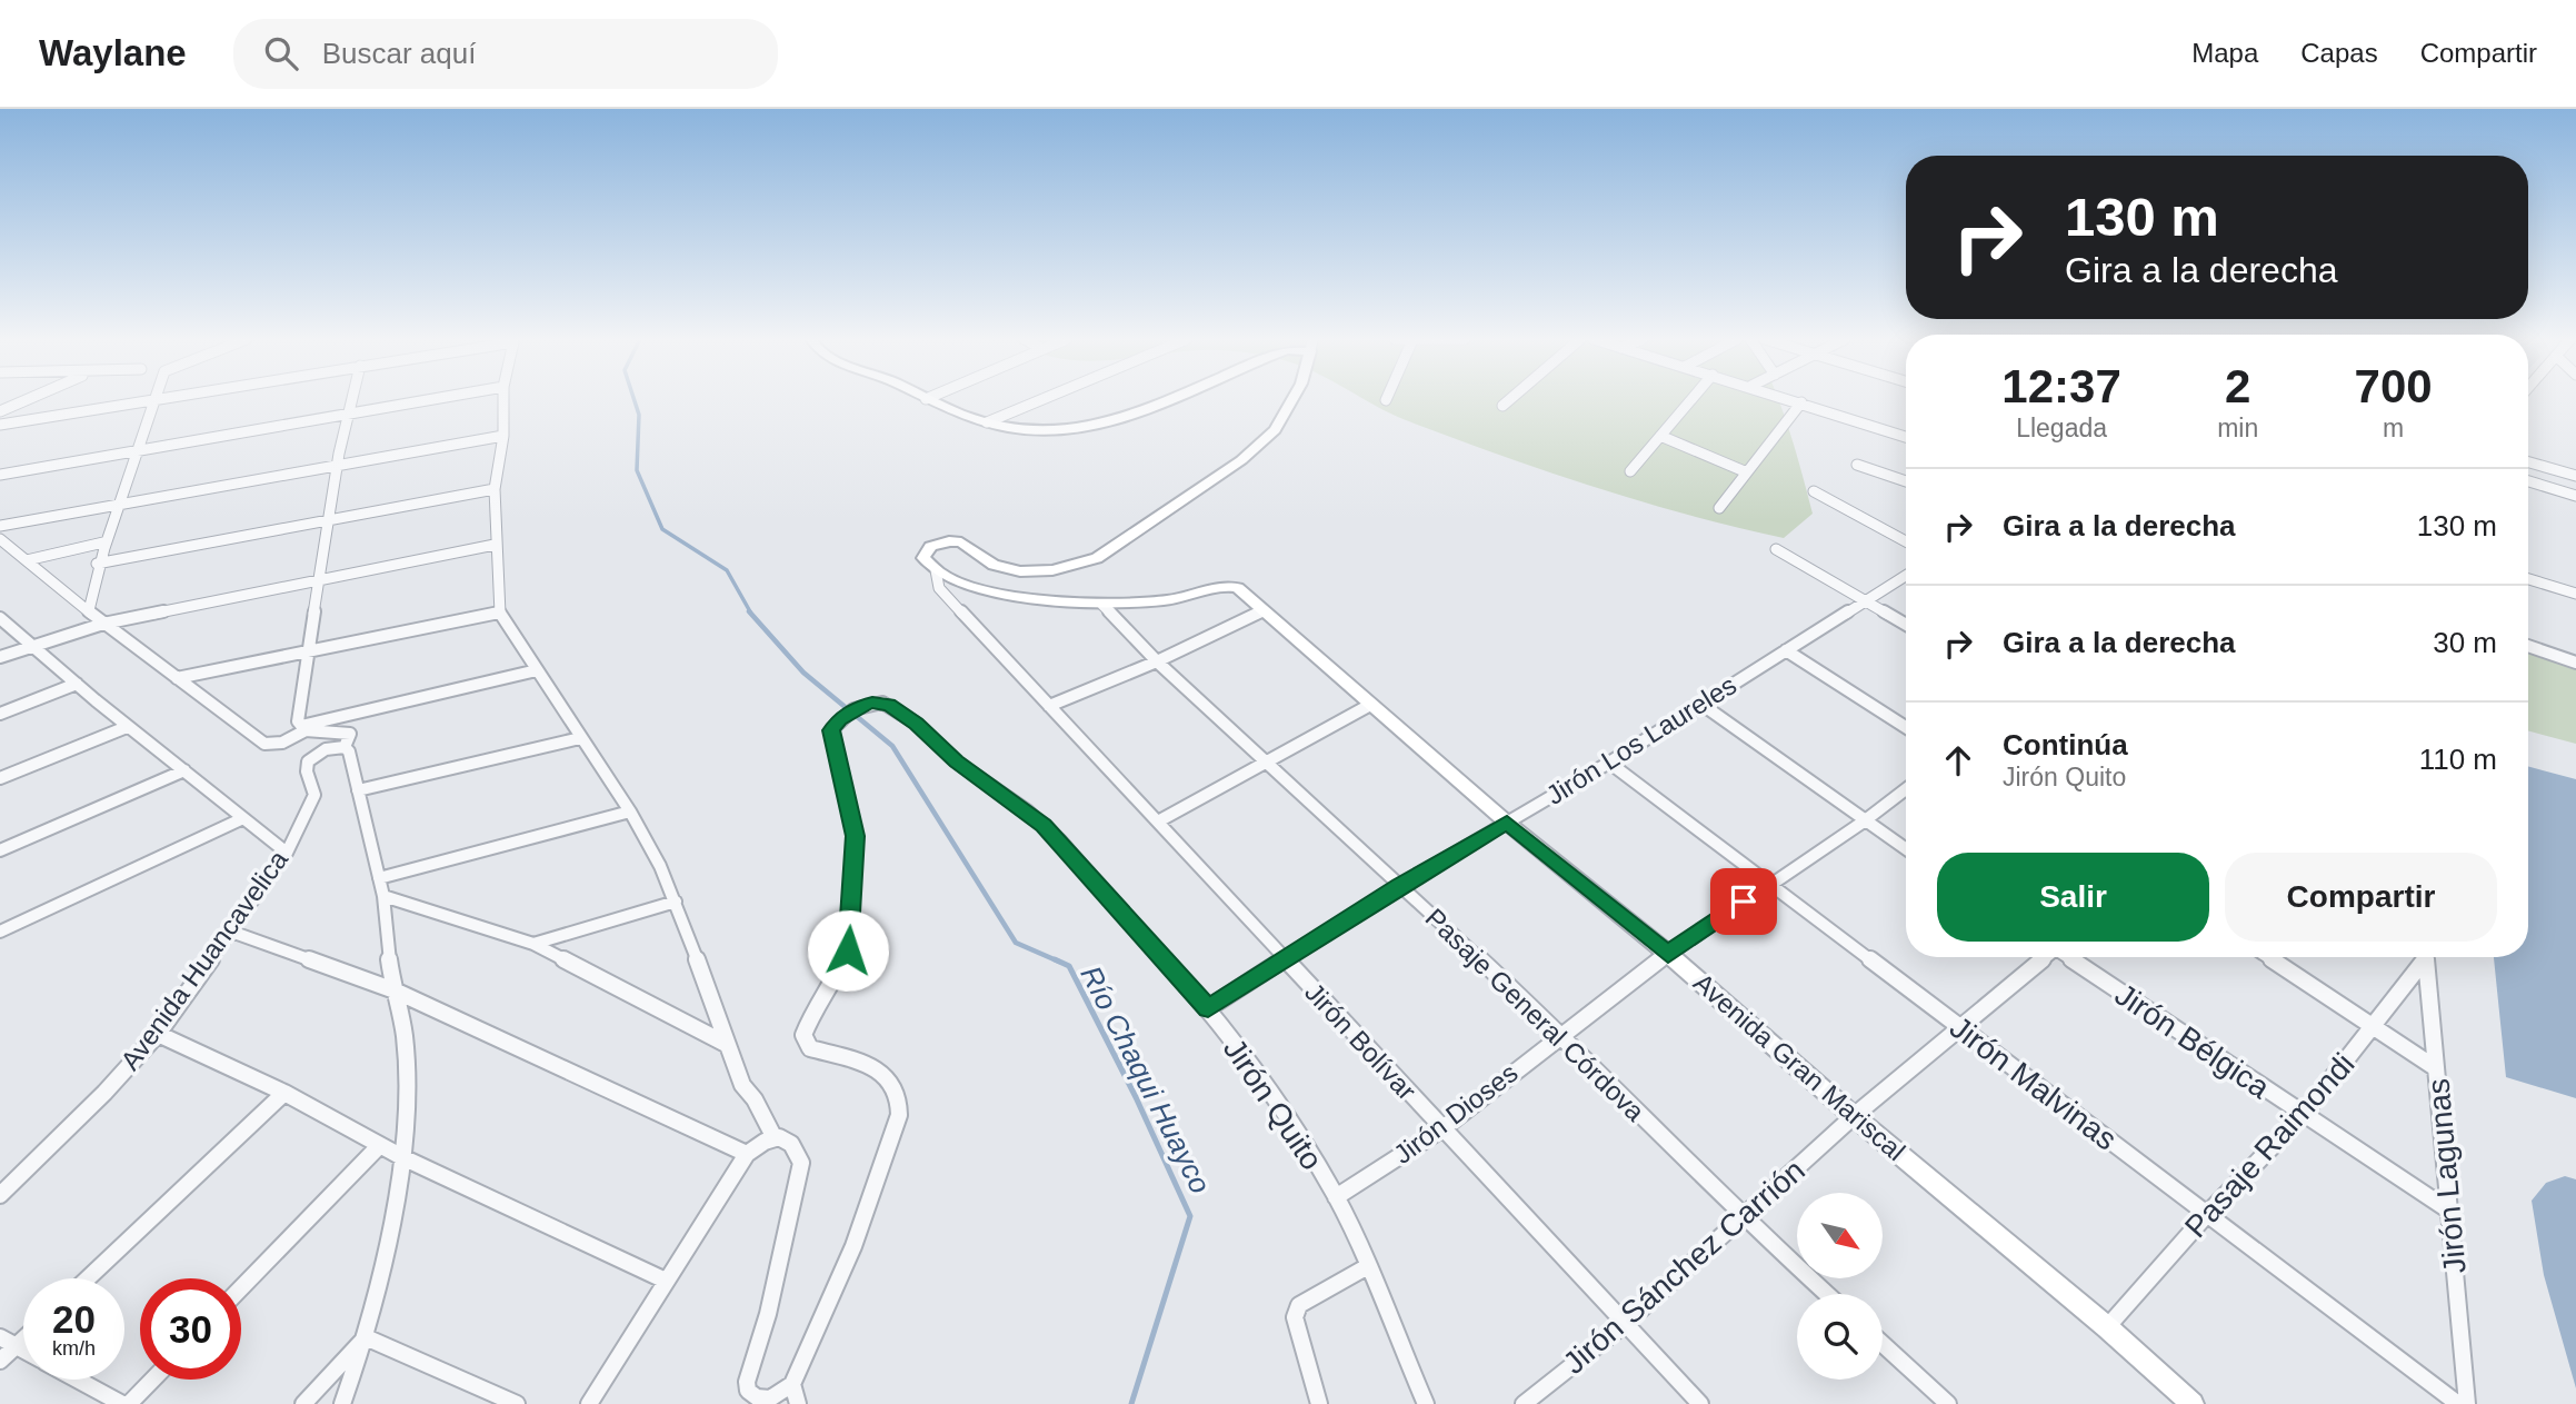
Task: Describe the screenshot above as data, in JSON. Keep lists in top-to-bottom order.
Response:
{
  "streets": {
    "street": [
      "Jirón Los Laureles",
      "Avenida Huancavelica",
      "Pasaje General Córdova",
      "Jirón Bélgica",
      "Jirón Bolívar",
      "Avenida Gran Mariscal",
      "Jirón Malvinas",
      "Jirón Quito",
      "Jirón Dioses",
      "Pasaje Raimondi",
      "Jirón Lagunas",
      "Jirón Sánchez Carrión"
    ]
  },
  "crossings": [
    ["Jirón Los Laureles", "Pasaje General Córdova"],
    ["Jirón Los Laureles", "Jirón Bolívar"],
    ["Jirón Los Laureles", "Avenida Gran Mariscal"],
    ["Jirón Los Laureles", "Jirón Malvinas"],
    ["Jirón Los Laureles", "Jirón Quito"],
    ["Pasaje General Córdova", "Avenida Gran Mariscal"],
    ["Pasaje General Córdova", "Jirón Dioses"],
    ["Pasaje General Córdova", "Jirón Sánchez Carrión"],
    ["Jirón Bélgica", "Pasaje Raimondi"],
    ["Jirón Bélgica", "Jirón Lagunas"],
    ["Jirón Bolívar", "Avenida Gran Mariscal"],
    ["Jirón Bolívar", "Jirón Dioses"],
    ["Jirón Bolívar", "Jirón Sánchez Carrión"],
    ["Avenida Gran Mariscal", "Jirón Dioses"],
    ["Avenida Gran Mariscal", "Pasaje Raimondi"],
    ["Avenida Gran Mariscal", "Jirón Sánchez Carrión"],
    ["Jirón Malvinas", "Jirón Dioses"],
    ["Jirón Malvinas", "Pasaje Raimondi"],
    ["Jirón Malvinas", "Jirón Sánchez Carrión"],
    ["Jirón Quito", "Jirón Dioses"]
  ],
  "water": ["Río Chaqui Huayco"],
  "north": "bottom right",
  "page": {
    "header": "Waylane",
    "search": "Buscar aquí",
    "nav": ["Mapa", "Capas", "Compartir"],
    "turn": ["130 m", "Gira a la derecha"],
    "eta": [
      "12:37",
      "Llegada",
      "2",
      "min",
      "700",
      "m"
    ],
    "list": [
      {
        "name": "Gira a la derecha",
        "value": "130 m"
      },
      {
        "name": "Gira a la derecha",
        "value": "30 m"
      },
      {
        "name": "Continúa",
        "note": "Jirón Quito",
        "value": "110 m"
      }
    ],
    "buttons": ["Salir", "Compartir"],
    "speed": "20 km/h",
    "limit": "30"
  }
}
